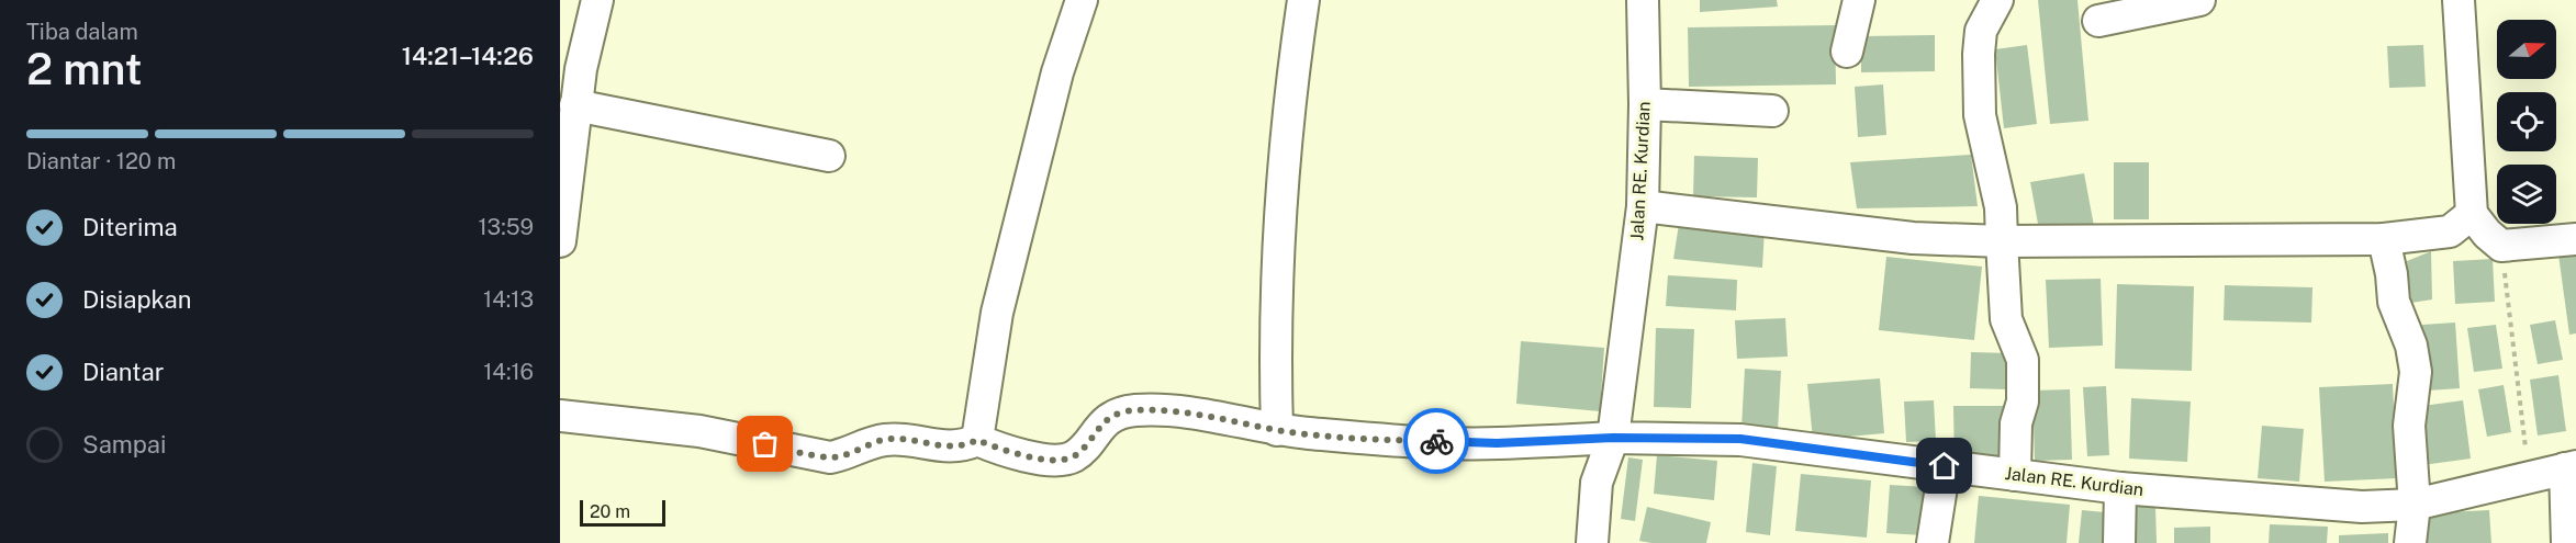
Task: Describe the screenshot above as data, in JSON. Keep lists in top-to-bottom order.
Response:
{
  "streets": {
    "street": ["Jalan RE. Kurdian"]
  },
  "scale_bar": "20 m",
  "north": "right",
  "page": {
    "heading": ["2 mnt", "Tiba dalam", "14:21–14:26"],
    "bar": "Diantar · 120 m",
    "list": [
      ["Diterima", "13:59"],
      ["Disiapkan", "14:13"],
      ["Diantar", "14:16"],
      "Sampai"
    ],
    "scale": "20 m"
  }
}
